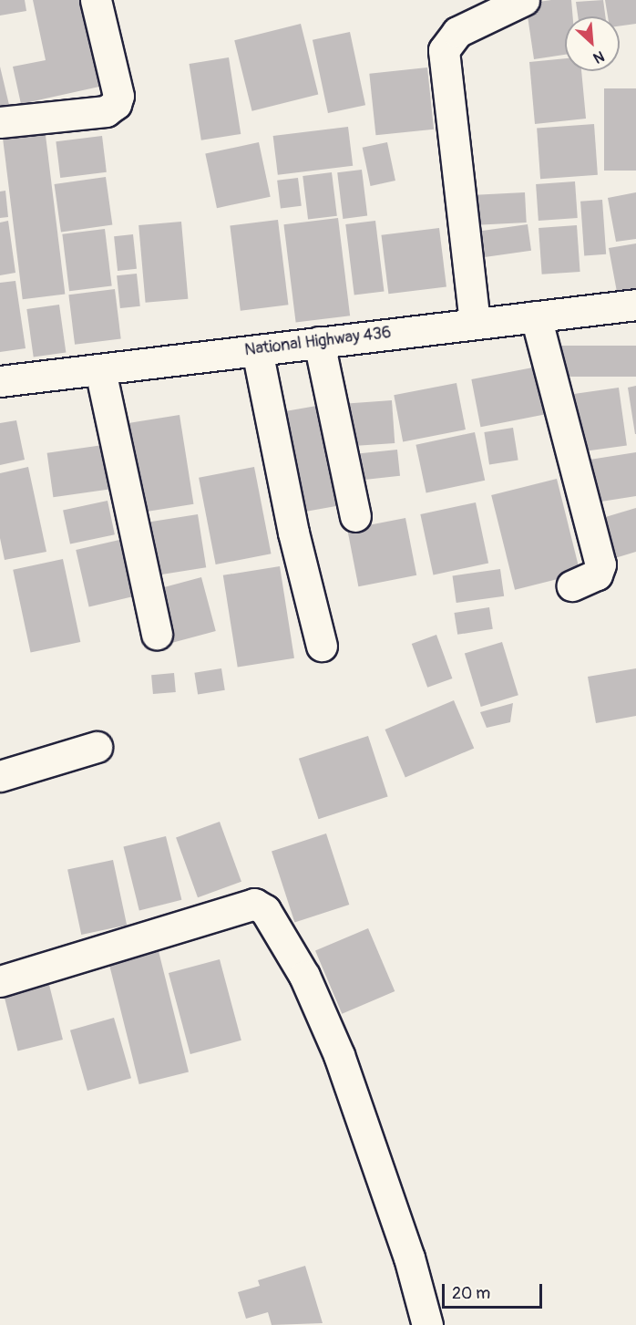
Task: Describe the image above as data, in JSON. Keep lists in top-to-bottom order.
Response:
{
  "streets": {
    "street": ["National Highway 436"]
  },
  "scale_bar": "20 m",
  "north": "bottom right"
}
